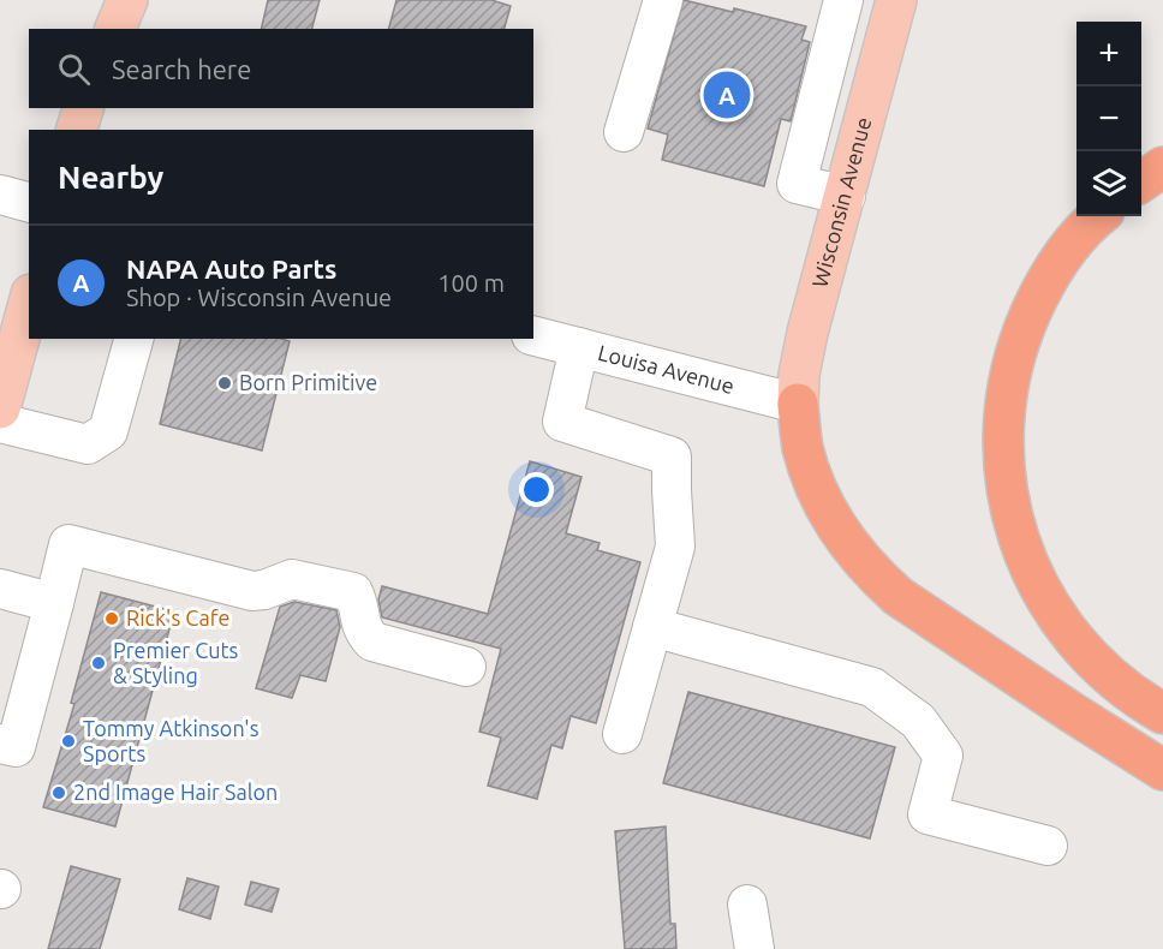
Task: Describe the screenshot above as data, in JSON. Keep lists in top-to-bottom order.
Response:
{
  "streets": {
    "main road": ["Wisconsin Avenue"],
    "street": ["Louisa Avenue"]
  },
  "crossings": [
    ["Wisconsin Avenue", "Louisa Avenue"]
  ],
  "places": [
    "Born Primitive",
    "Rick's Cafe",
    "Premier Cuts & Styling",
    "Tommy Atkinson's Sports",
    "2nd Image Hair Salon"
  ],
  "page": {
    "map_buttons": ["+", "−"],
    "search": "Search here",
    "pins": "A",
    "heading": "Nearby",
    "list": [
      {
        "mark": "A",
        "name": "NAPA Auto Parts",
        "note": "Shop · Wisconsin Avenue",
        "value": "100 m"
      }
    ]
  }
}
